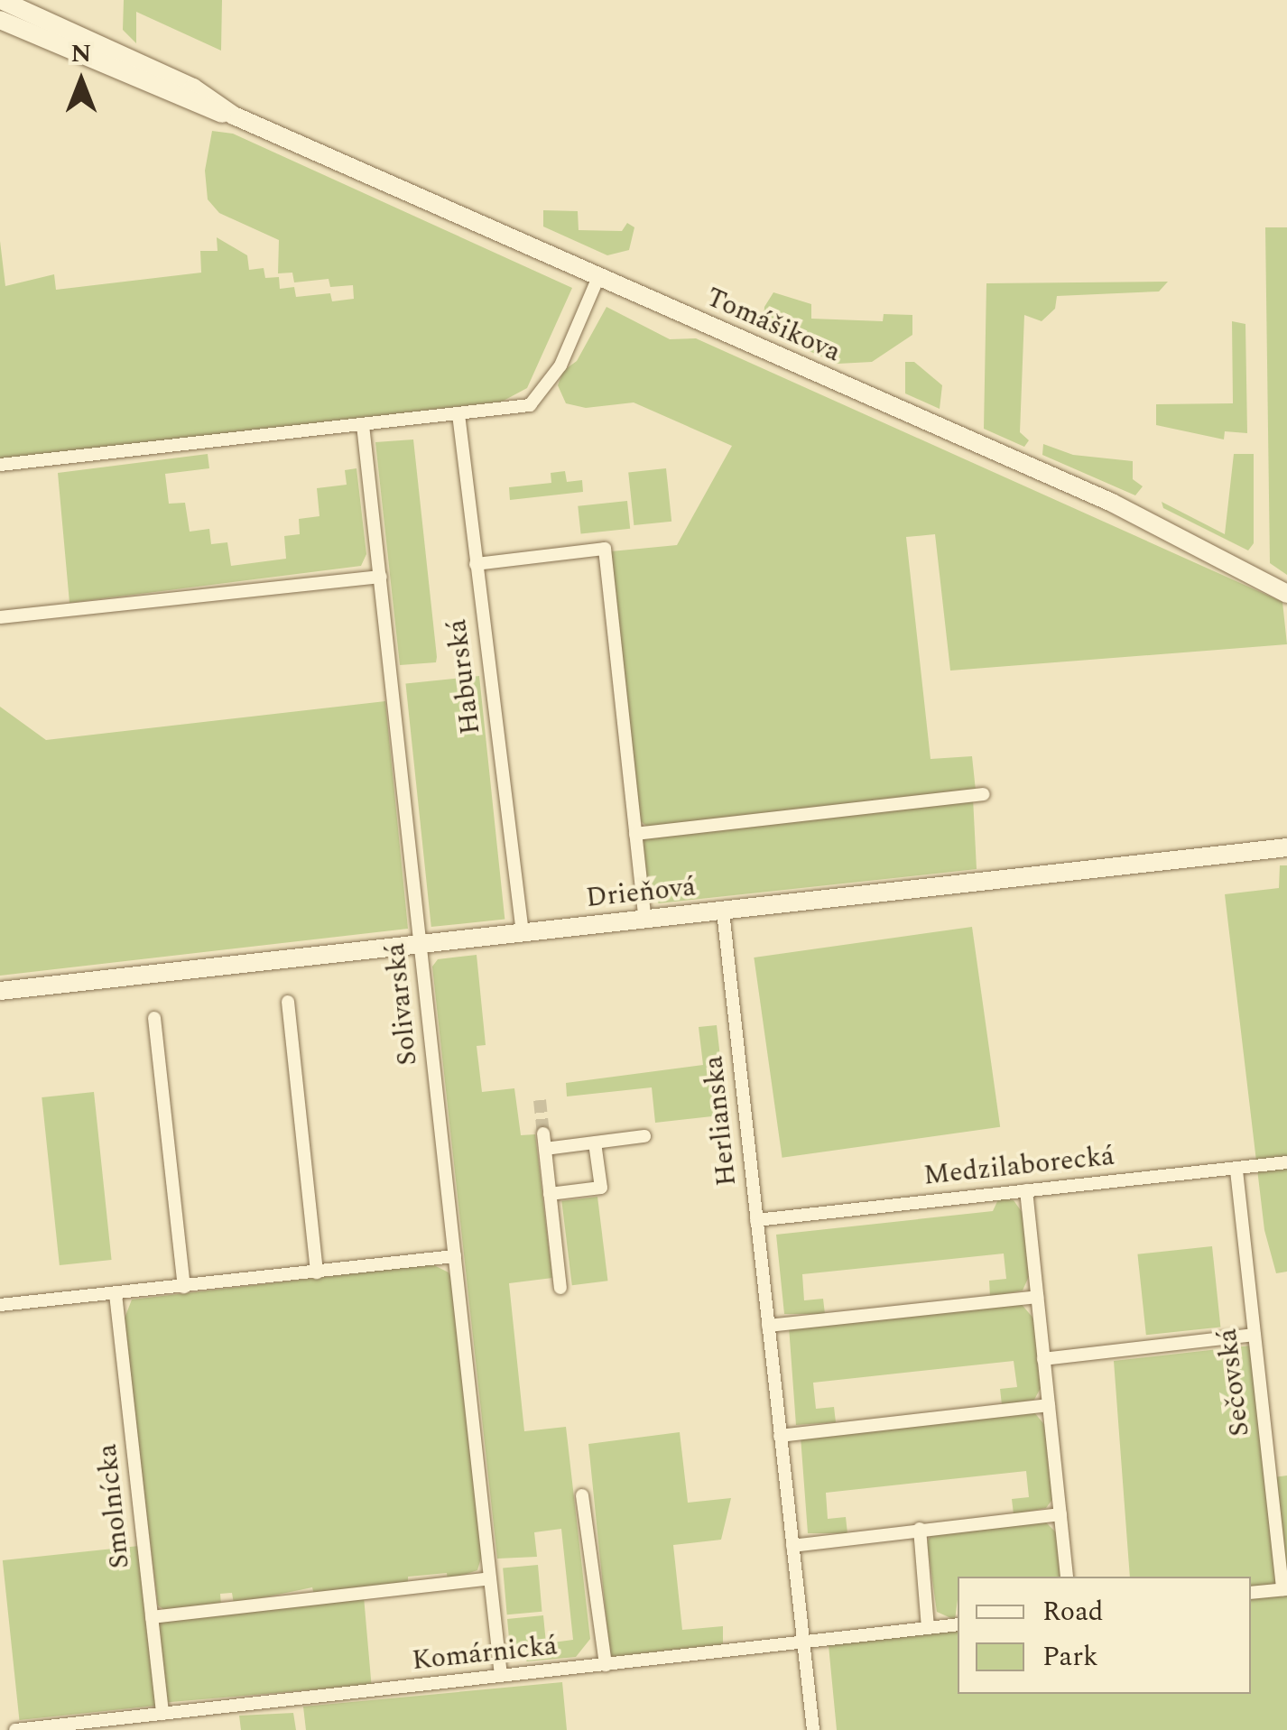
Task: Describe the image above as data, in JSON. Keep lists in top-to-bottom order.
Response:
{
  "streets": {
    "main road": ["Tomášikova", "Drieňová"],
    "street": [
      "Haburská",
      "Solivarská",
      "Herlianska",
      "Medzilaborecká",
      "Sečovská",
      "Smolnícka",
      "Komárnická"
    ]
  },
  "crossings": [
    ["Haburská", "Drieňová"],
    ["Drieňová", "Solivarská"],
    ["Drieňová", "Herlianska"],
    ["Solivarská", "Komárnická"],
    ["Herlianska", "Medzilaborecká"],
    ["Herlianska", "Komárnická"],
    ["Medzilaborecká", "Sečovská"],
    ["Smolnícka", "Komárnická"]
  ],
  "legend": ["Road", "Park"],
  "north": "top"
}
